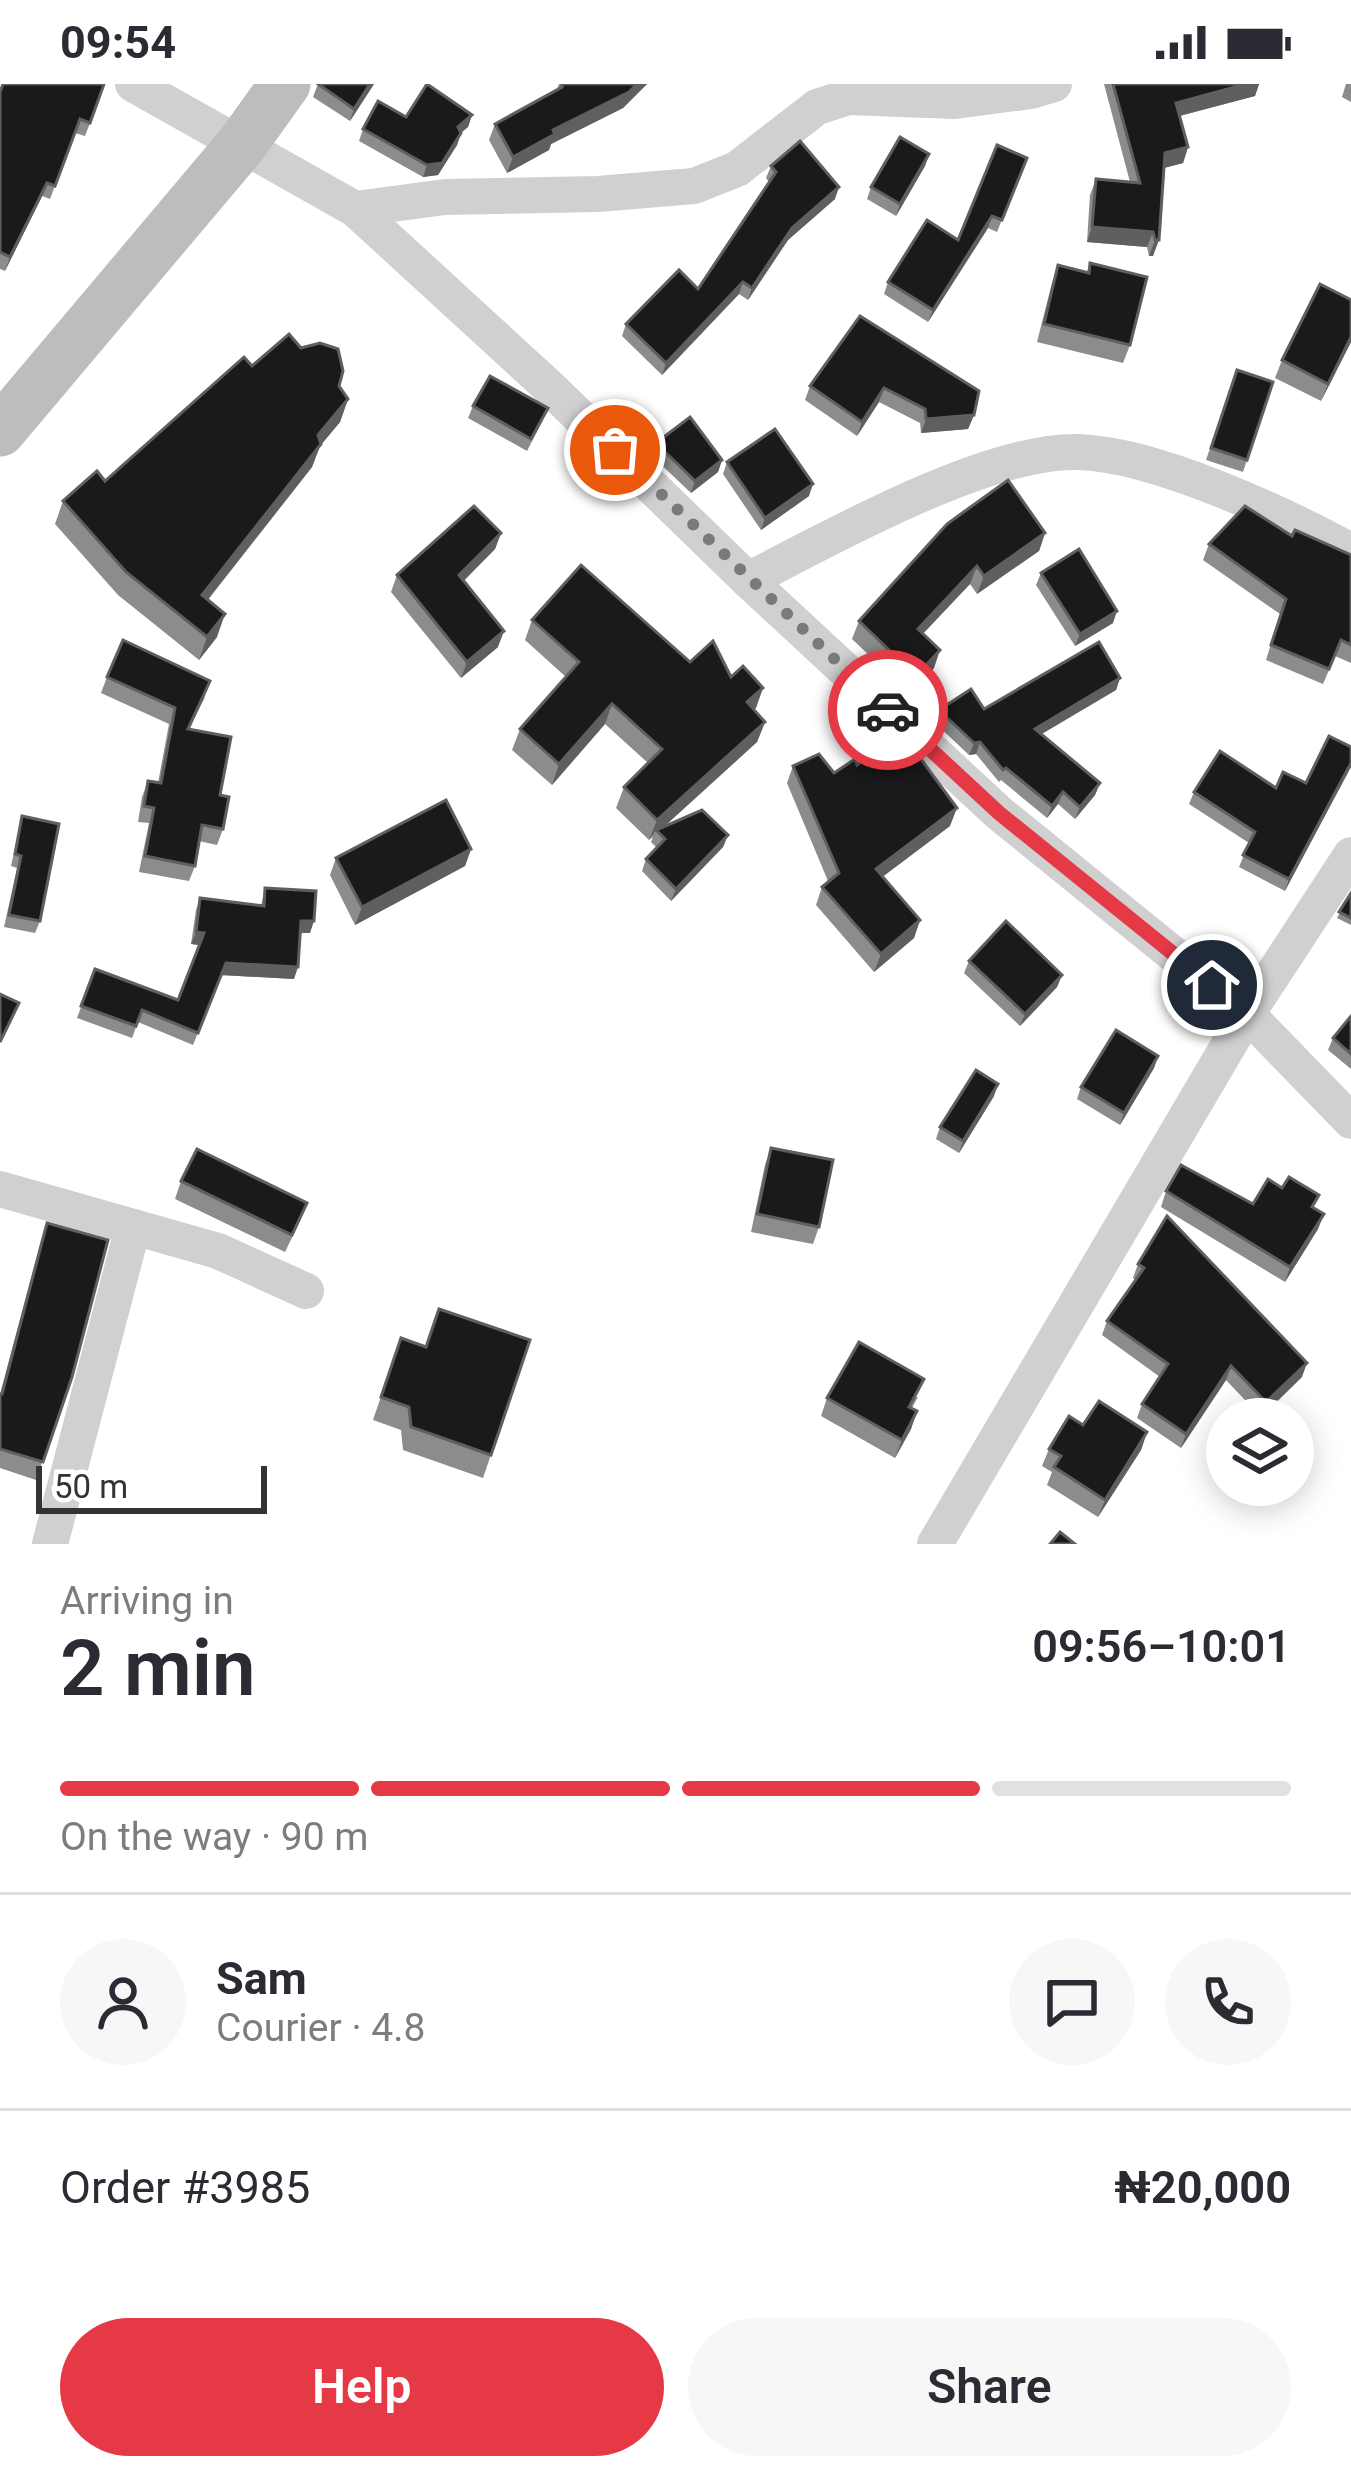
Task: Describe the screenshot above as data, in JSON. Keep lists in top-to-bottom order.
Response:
{
  "scale_bar": "50 m",
  "page": {
    "status": "09:54",
    "scale": "50 m",
    "heading": ["2 min", "Arriving in", "09:56–10:01"],
    "panel": [
      "Sam",
      "Courier · 4.8",
      "Order #3985",
      "₦20,000"
    ],
    "bar": "On the way · 90 m",
    "buttons": ["Help", "Share"]
  }
}
